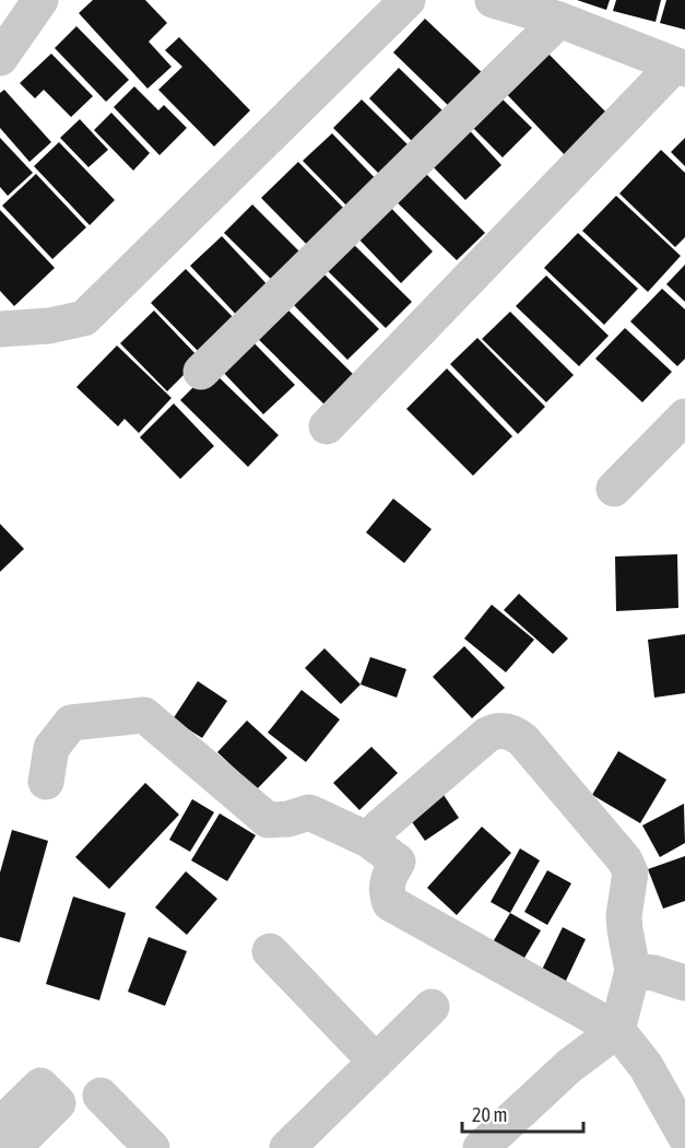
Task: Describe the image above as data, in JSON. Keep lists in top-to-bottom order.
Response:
{
  "scale_bar": "20 m"
}
